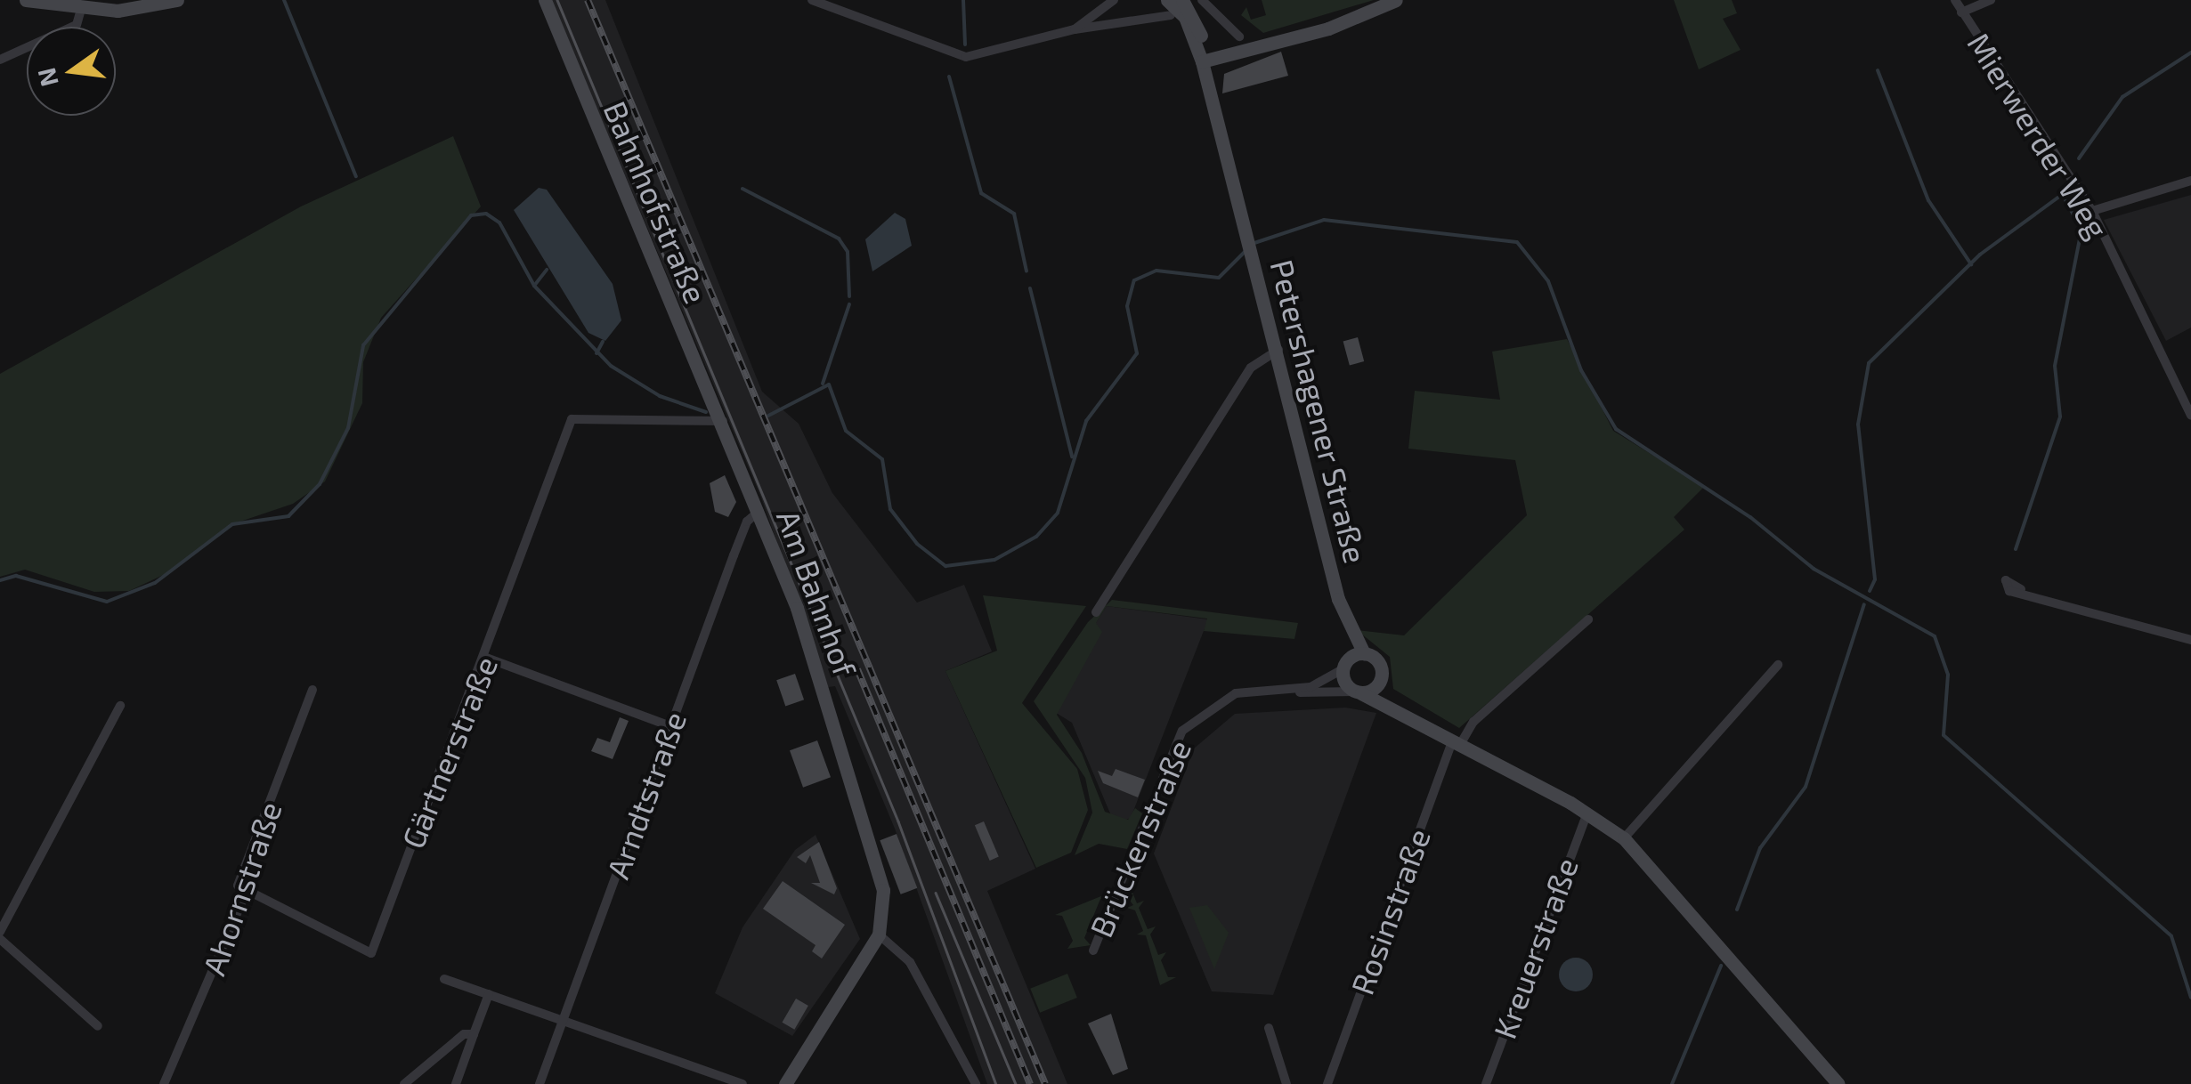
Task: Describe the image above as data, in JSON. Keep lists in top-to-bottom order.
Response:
{
  "streets": {
    "street": [
      "Mierwerder Weg",
      "Bahnhofstraße",
      "Petershagener Straße",
      "Am Bahnhof",
      "Gärtnerstraße",
      "Arndtstraße",
      "Brückenstraße",
      "Ahornstraße",
      "Rosinstraße",
      "Kreuerstraße"
    ]
  },
  "crossings": [
    ["Bahnhofstraße", "Am Bahnhof"],
    ["Bahnhofstraße", "Gärtnerstraße"],
    ["Petershagener Straße", "Brückenstraße"],
    ["Petershagener Straße", "Rosinstraße"],
    ["Petershagener Straße", "Kreuerstraße"],
    ["Am Bahnhof", "Gärtnerstraße"],
    ["Am Bahnhof", "Arndtstraße"],
    ["Gärtnerstraße", "Ahornstraße"]
  ],
  "north": "left"
}
